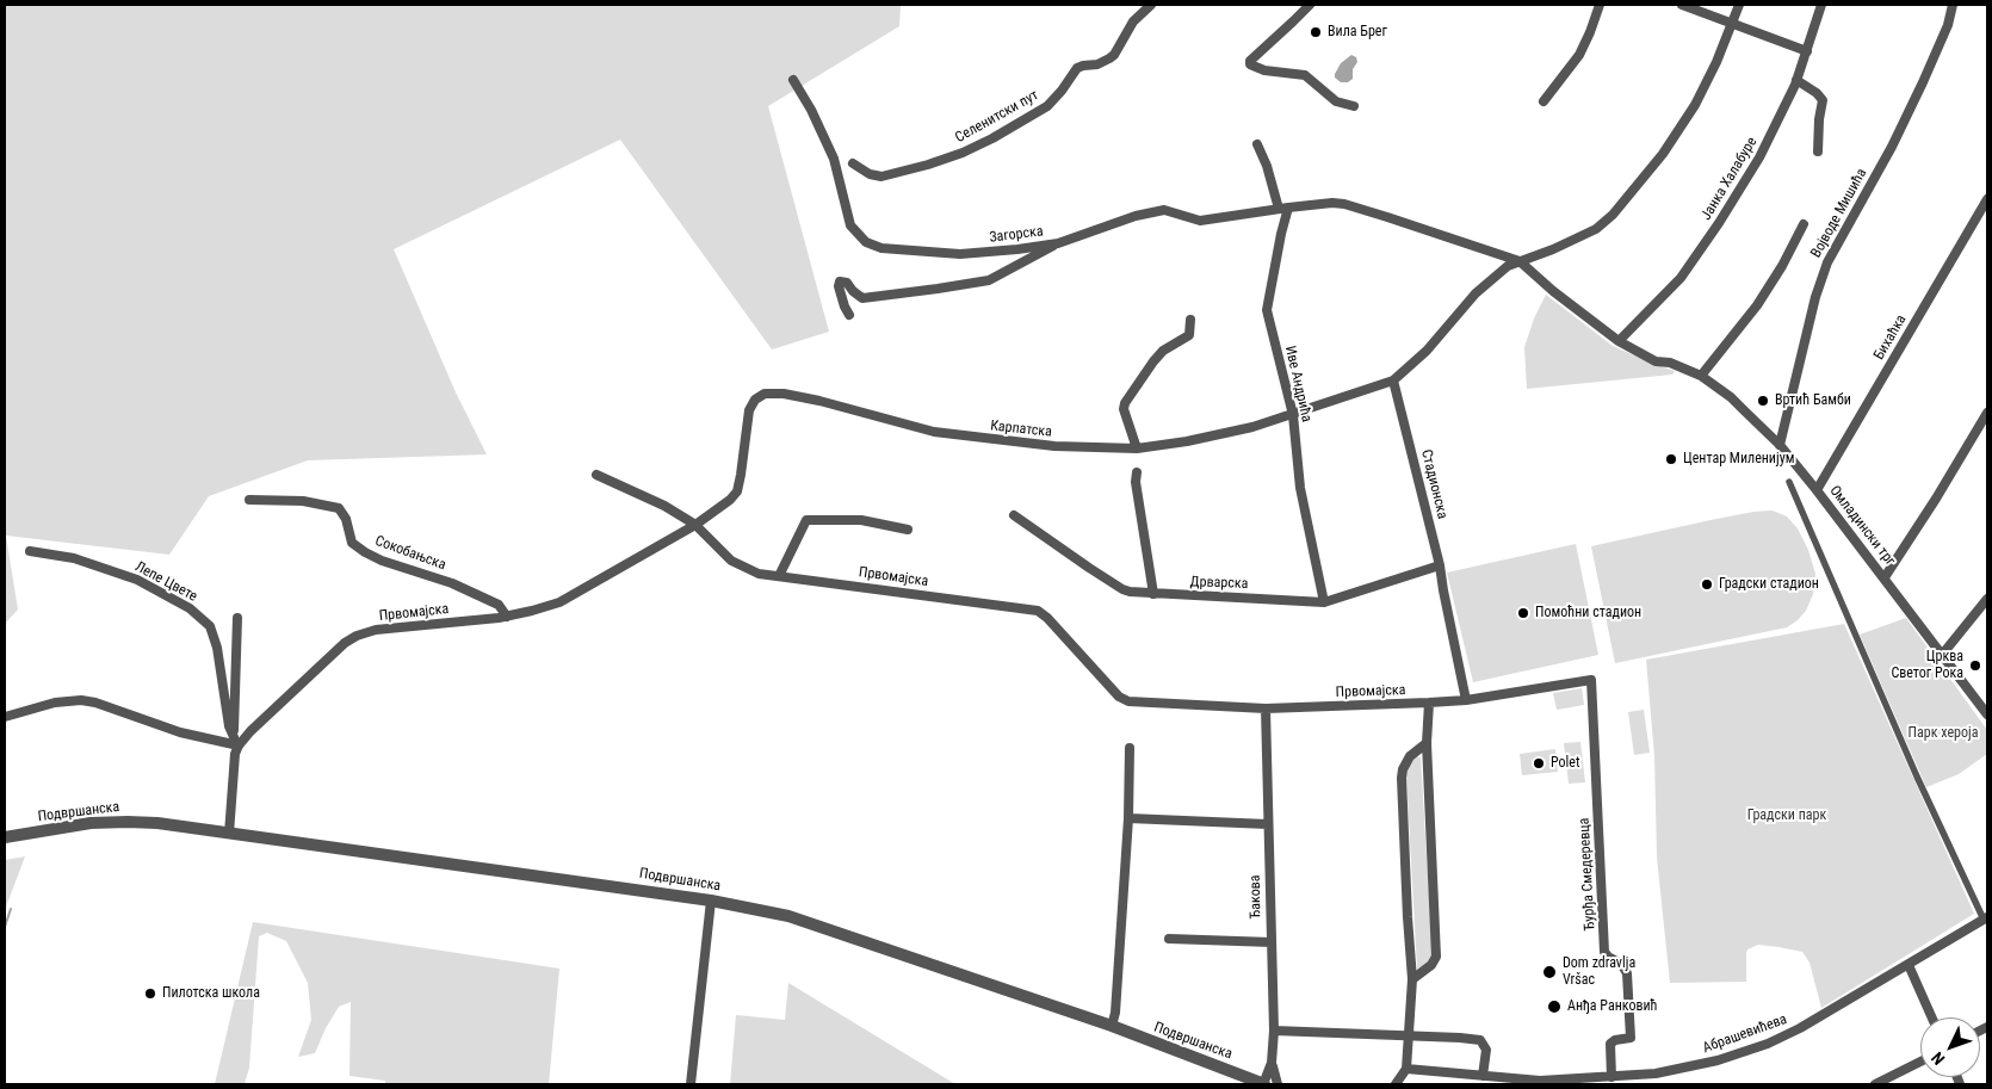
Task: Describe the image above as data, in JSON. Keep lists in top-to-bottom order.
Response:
{
  "streets": {
    "street": [
      "Селенитски пут",
      "Јанка Халабуре",
      "Војводе Мишића",
      "Загорска",
      "Бихаћка",
      "Иве Андрића",
      "Карпатска",
      "Стадионска",
      "Омладински трг",
      "Сокобањска",
      "Првомајска",
      "Лепе Цвете",
      "Дрварска",
      "Подвршанска",
      "Ђурђа Смедеревца",
      "Ђакова",
      "Абрашевићева"
    ]
  },
  "crossings": [
    ["Јанка Халабуре", "Омладински трг"],
    ["Војводе Мишића", "Омладински трг"],
    ["Загорска", "Иве Андрића"],
    ["Загорска", "Омладински трг"],
    ["Бихаћка", "Омладински трг"],
    ["Иве Андрића", "Карпатска"],
    ["Иве Андрића", "Дрварска"],
    ["Карпатска", "Првомајска"],
    ["Стадионска", "Првомајска"],
    ["Стадионска", "Дрварска"],
    ["Сокобањска", "Првомајска"],
    ["Првомајска", "Лепе Цвете"],
    ["Првомајска", "Ђурђа Смедеревца"],
    ["Првомајска", "Ђакова"],
    ["Подвршанска", "Ђакова"],
    ["Ђурђа Смедеревца", "Абрашевићева"]
  ],
  "parks": ["Парк хероја", "Градски парк"],
  "places": [
    "Вила Брег",
    "Вртић Бамби",
    "Центар Миленијум",
    "Градски стадион",
    "Помоћни стадион",
    "Црква Светог Рока",
    "Polet",
    "Dom zdravlja Vršac",
    "Пилотска школа",
    "Анђа Ранковић"
  ],
  "north": "bottom left"
}
